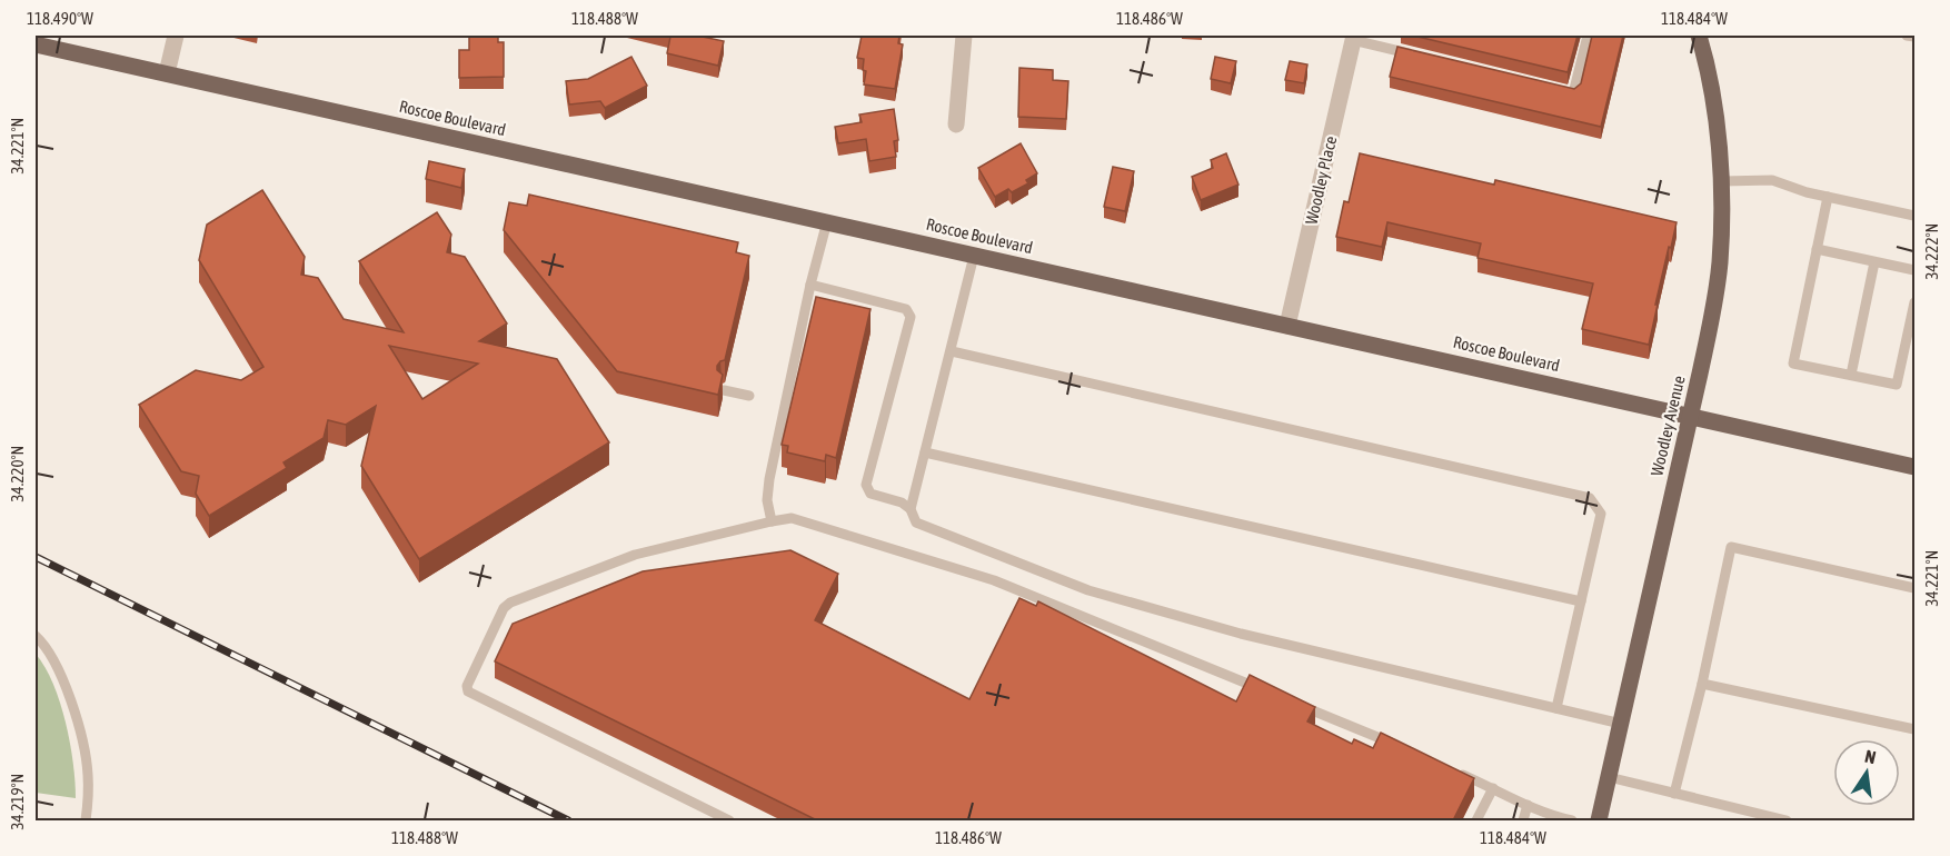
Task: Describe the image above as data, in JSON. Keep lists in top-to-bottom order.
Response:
{
  "streets": {
    "main road": ["Roscoe Boulevard", "Woodley Avenue"],
    "street": ["Woodley Place"]
  },
  "crossings": [
    ["Roscoe Boulevard", "Woodley Place"],
    ["Roscoe Boulevard", "Woodley Avenue"]
  ],
  "north": "top",
  "coordinates": [
    "118.490°W",
    "118.488°W",
    "118.486°W",
    "118.484°W",
    "34.221°N",
    "34.222°N",
    "34.220°N",
    "34.219°N"
  ]
}
